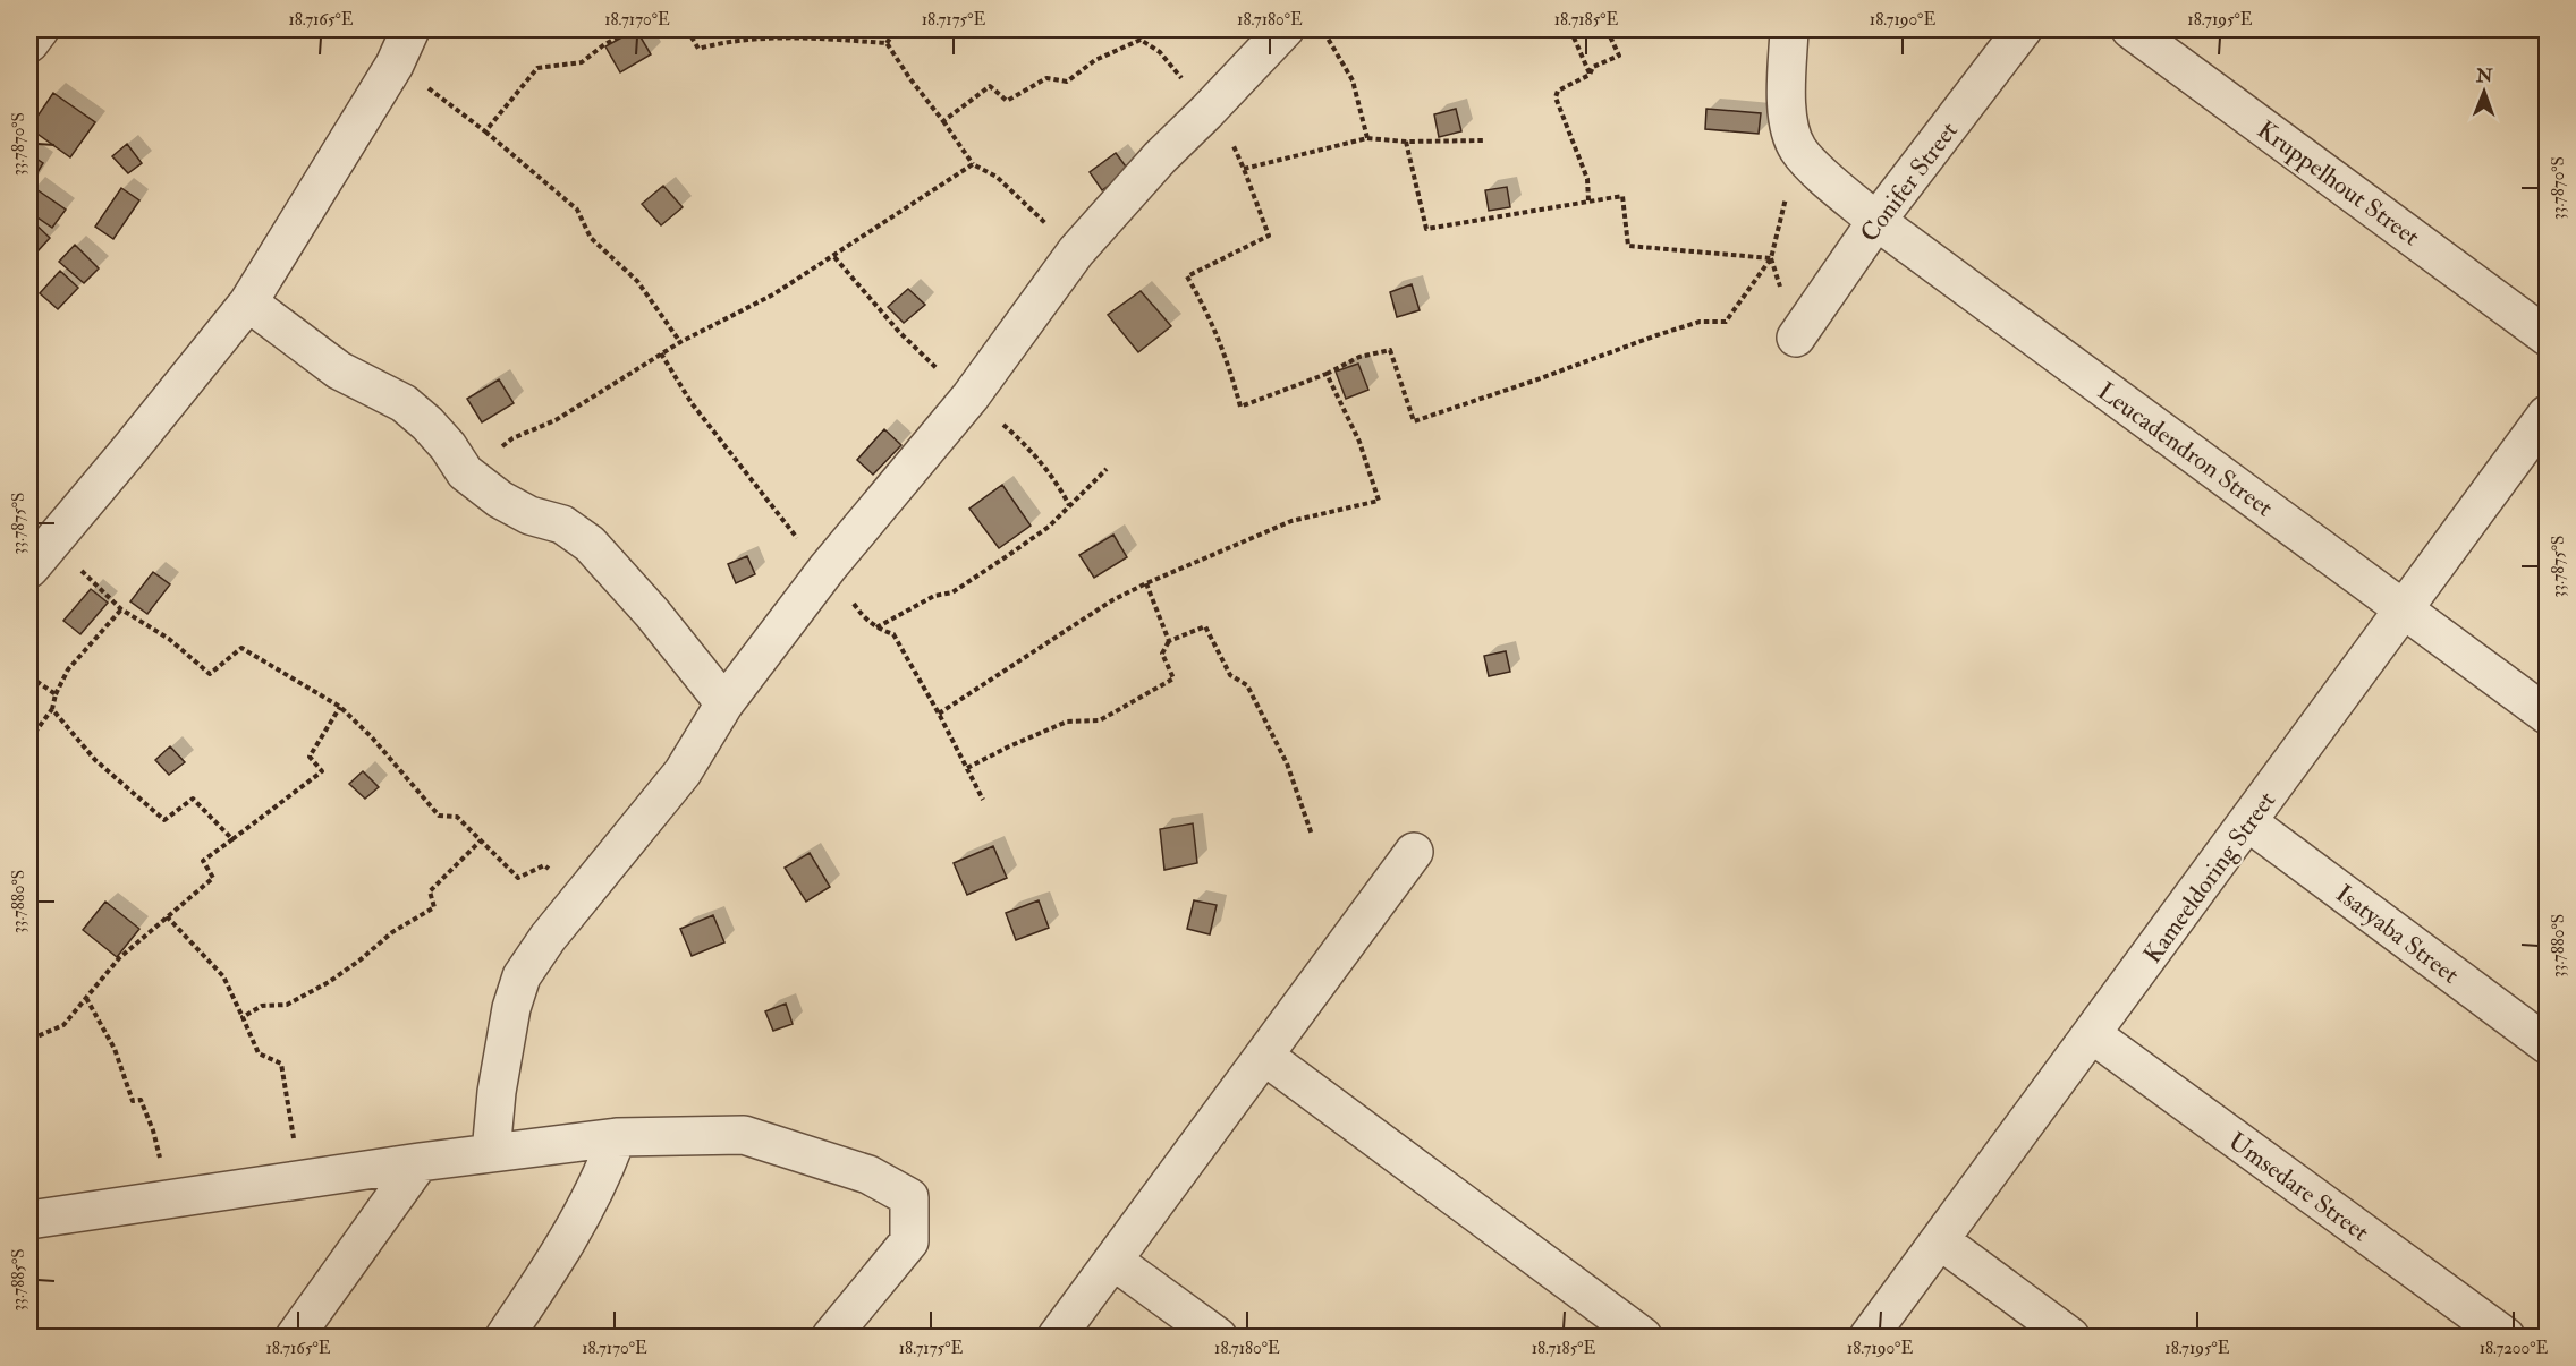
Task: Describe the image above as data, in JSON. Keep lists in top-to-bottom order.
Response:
{
  "streets": {
    "street": [
      "Conifer Street",
      "Kruppelhout Street",
      "Leucadendron Street",
      "Kameeldoring Street",
      "Isatyaba Street",
      "Umsedare Street"
    ]
  },
  "crossings": [
    ["Conifer Street", "Leucadendron Street"],
    ["Leucadendron Street", "Kameeldoring Street"],
    ["Kameeldoring Street", "Isatyaba Street"],
    ["Kameeldoring Street", "Umsedare Street"]
  ],
  "north": "top",
  "coordinates": [
    "18.7165°E",
    "18.7170°E",
    "18.7175°E",
    "18.7180°E",
    "18.7185°E",
    "18.7190°E",
    "18.7195°E",
    "33.7870°S",
    "33.7875°S",
    "33.7880°S",
    "33.7885°S",
    "18.7200°E"
  ]
}
